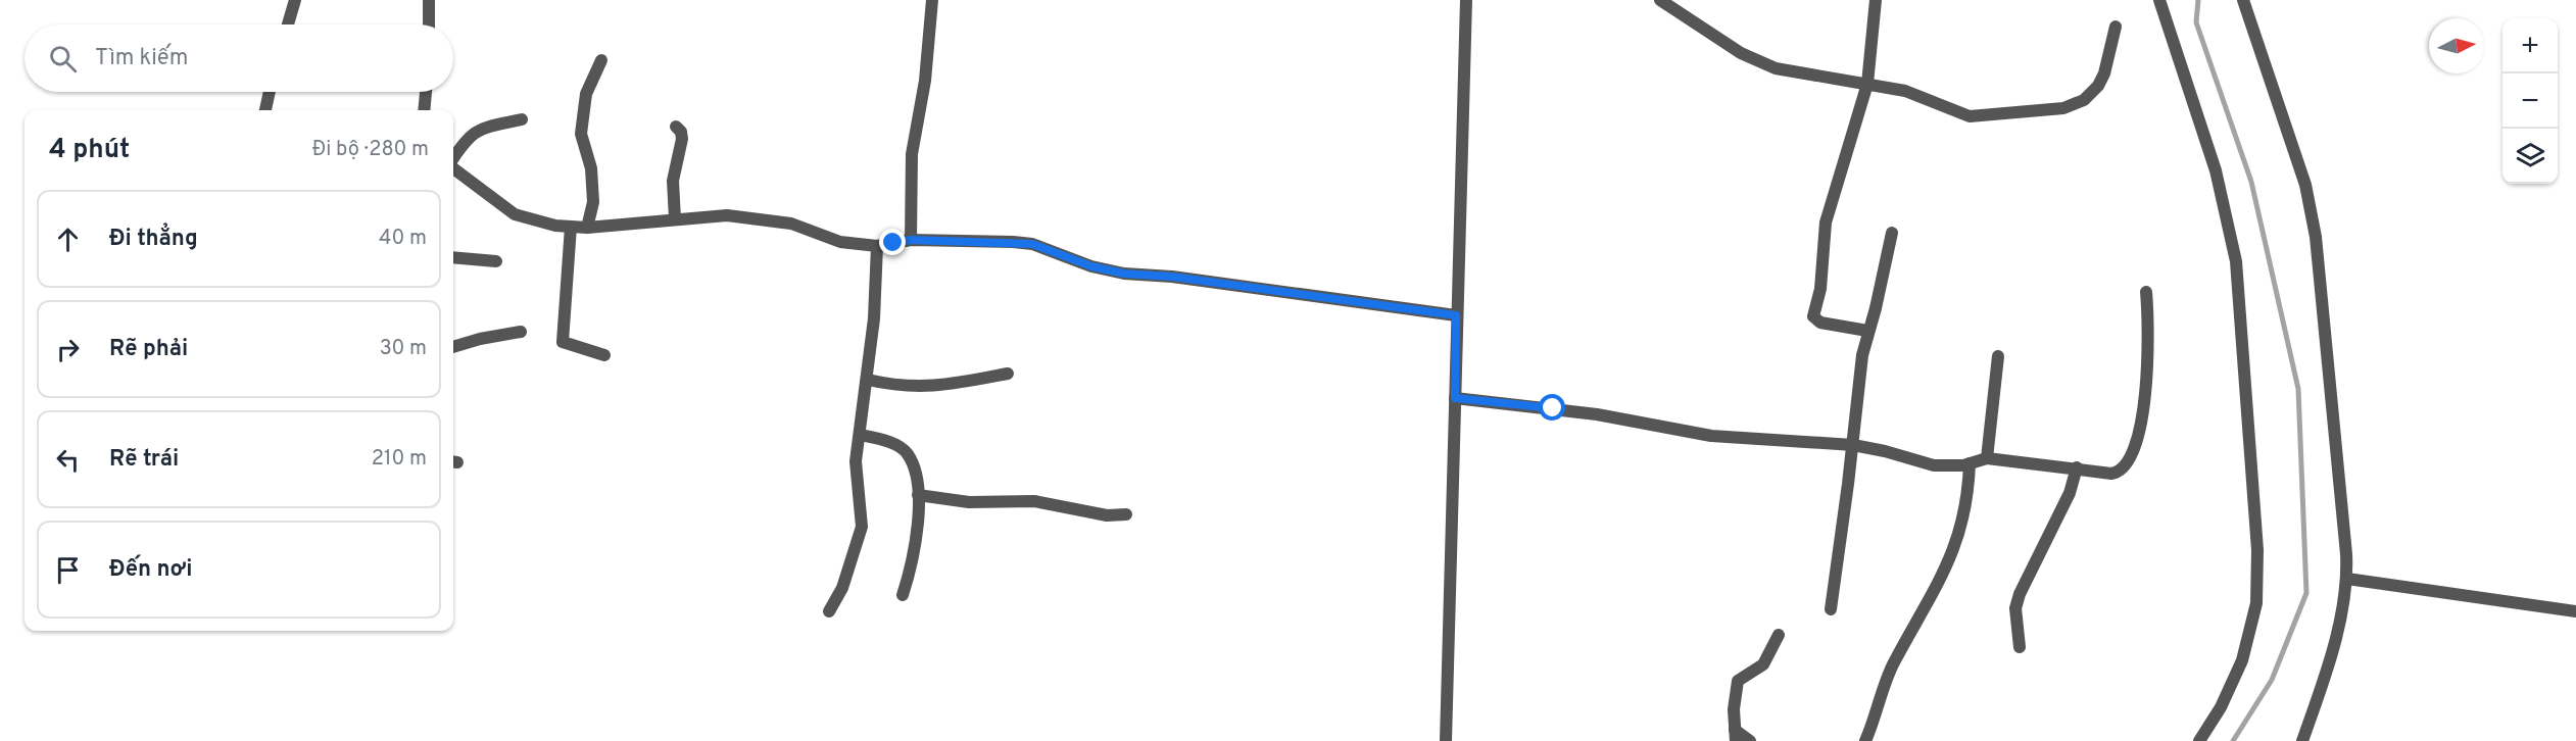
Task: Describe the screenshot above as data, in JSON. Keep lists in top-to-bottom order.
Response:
{
  "north": "right",
  "page": {
    "map_buttons": ["+", "−"],
    "search": "Tìm kiếm",
    "heading": ["4 phút", "Đi bộ · 280 m"],
    "list": [
      ["Đi thẳng", "40 m"],
      ["Rẽ phải", "30 m"],
      ["Rẽ trái", "210 m"],
      "Đến nơi"
    ]
  }
}
